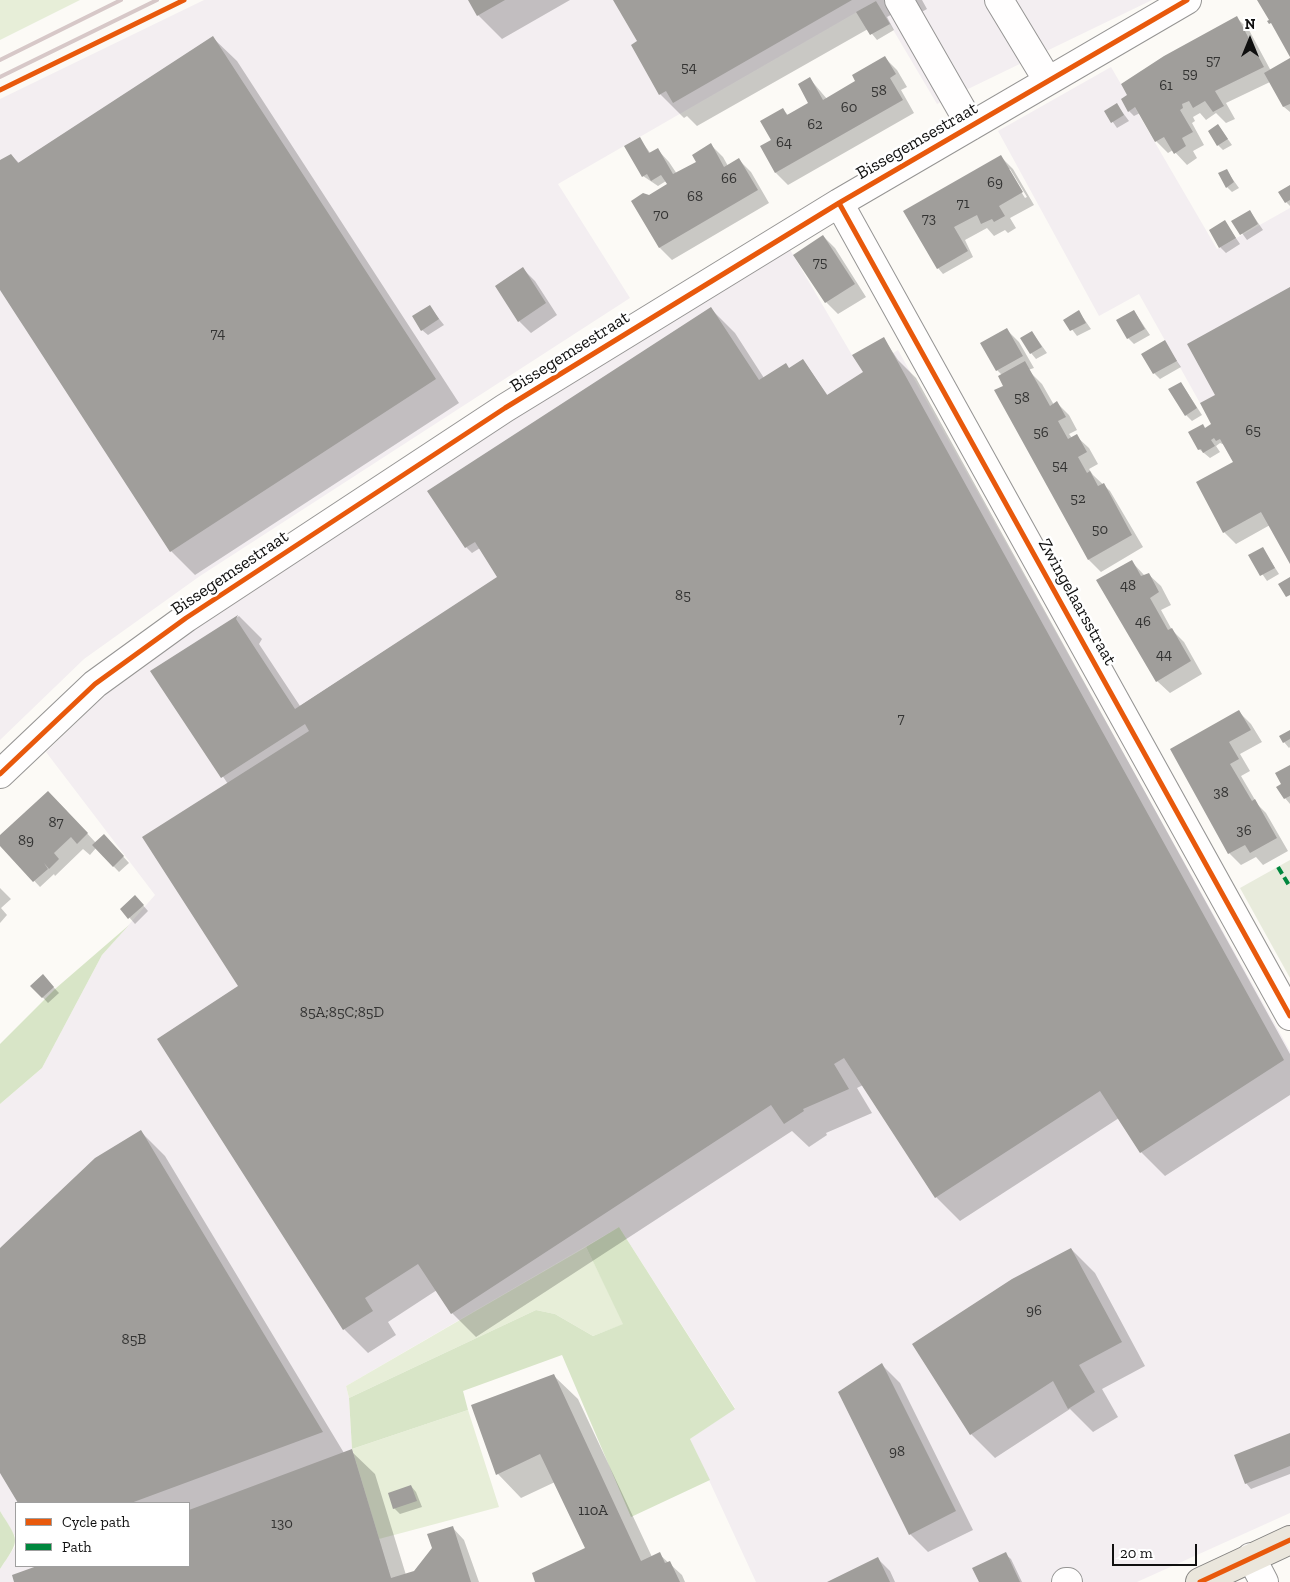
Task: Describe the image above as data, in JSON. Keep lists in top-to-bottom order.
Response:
{
  "streets": {
    "street": ["Bissegemsestraat", "Zwingelaarsstraat"]
  },
  "crossings": [
    ["Bissegemsestraat", "Zwingelaarsstraat"]
  ],
  "house_numbers": [
    "57",
    "54",
    "59",
    "61",
    "58",
    "60",
    "62",
    "64",
    "66",
    "69",
    "68",
    "71",
    "70",
    "73",
    "75",
    "74",
    "58",
    "65",
    "56",
    "54",
    "52",
    "50",
    "48",
    "85",
    "46",
    "44",
    "7",
    "38",
    "87",
    "36",
    "89",
    "85A;85C;85D",
    "96",
    "85B",
    "98",
    "110A",
    "130"
  ],
  "legend": ["Cycle path", "Path"],
  "scale_bar": "20 m",
  "north": "top"
}
